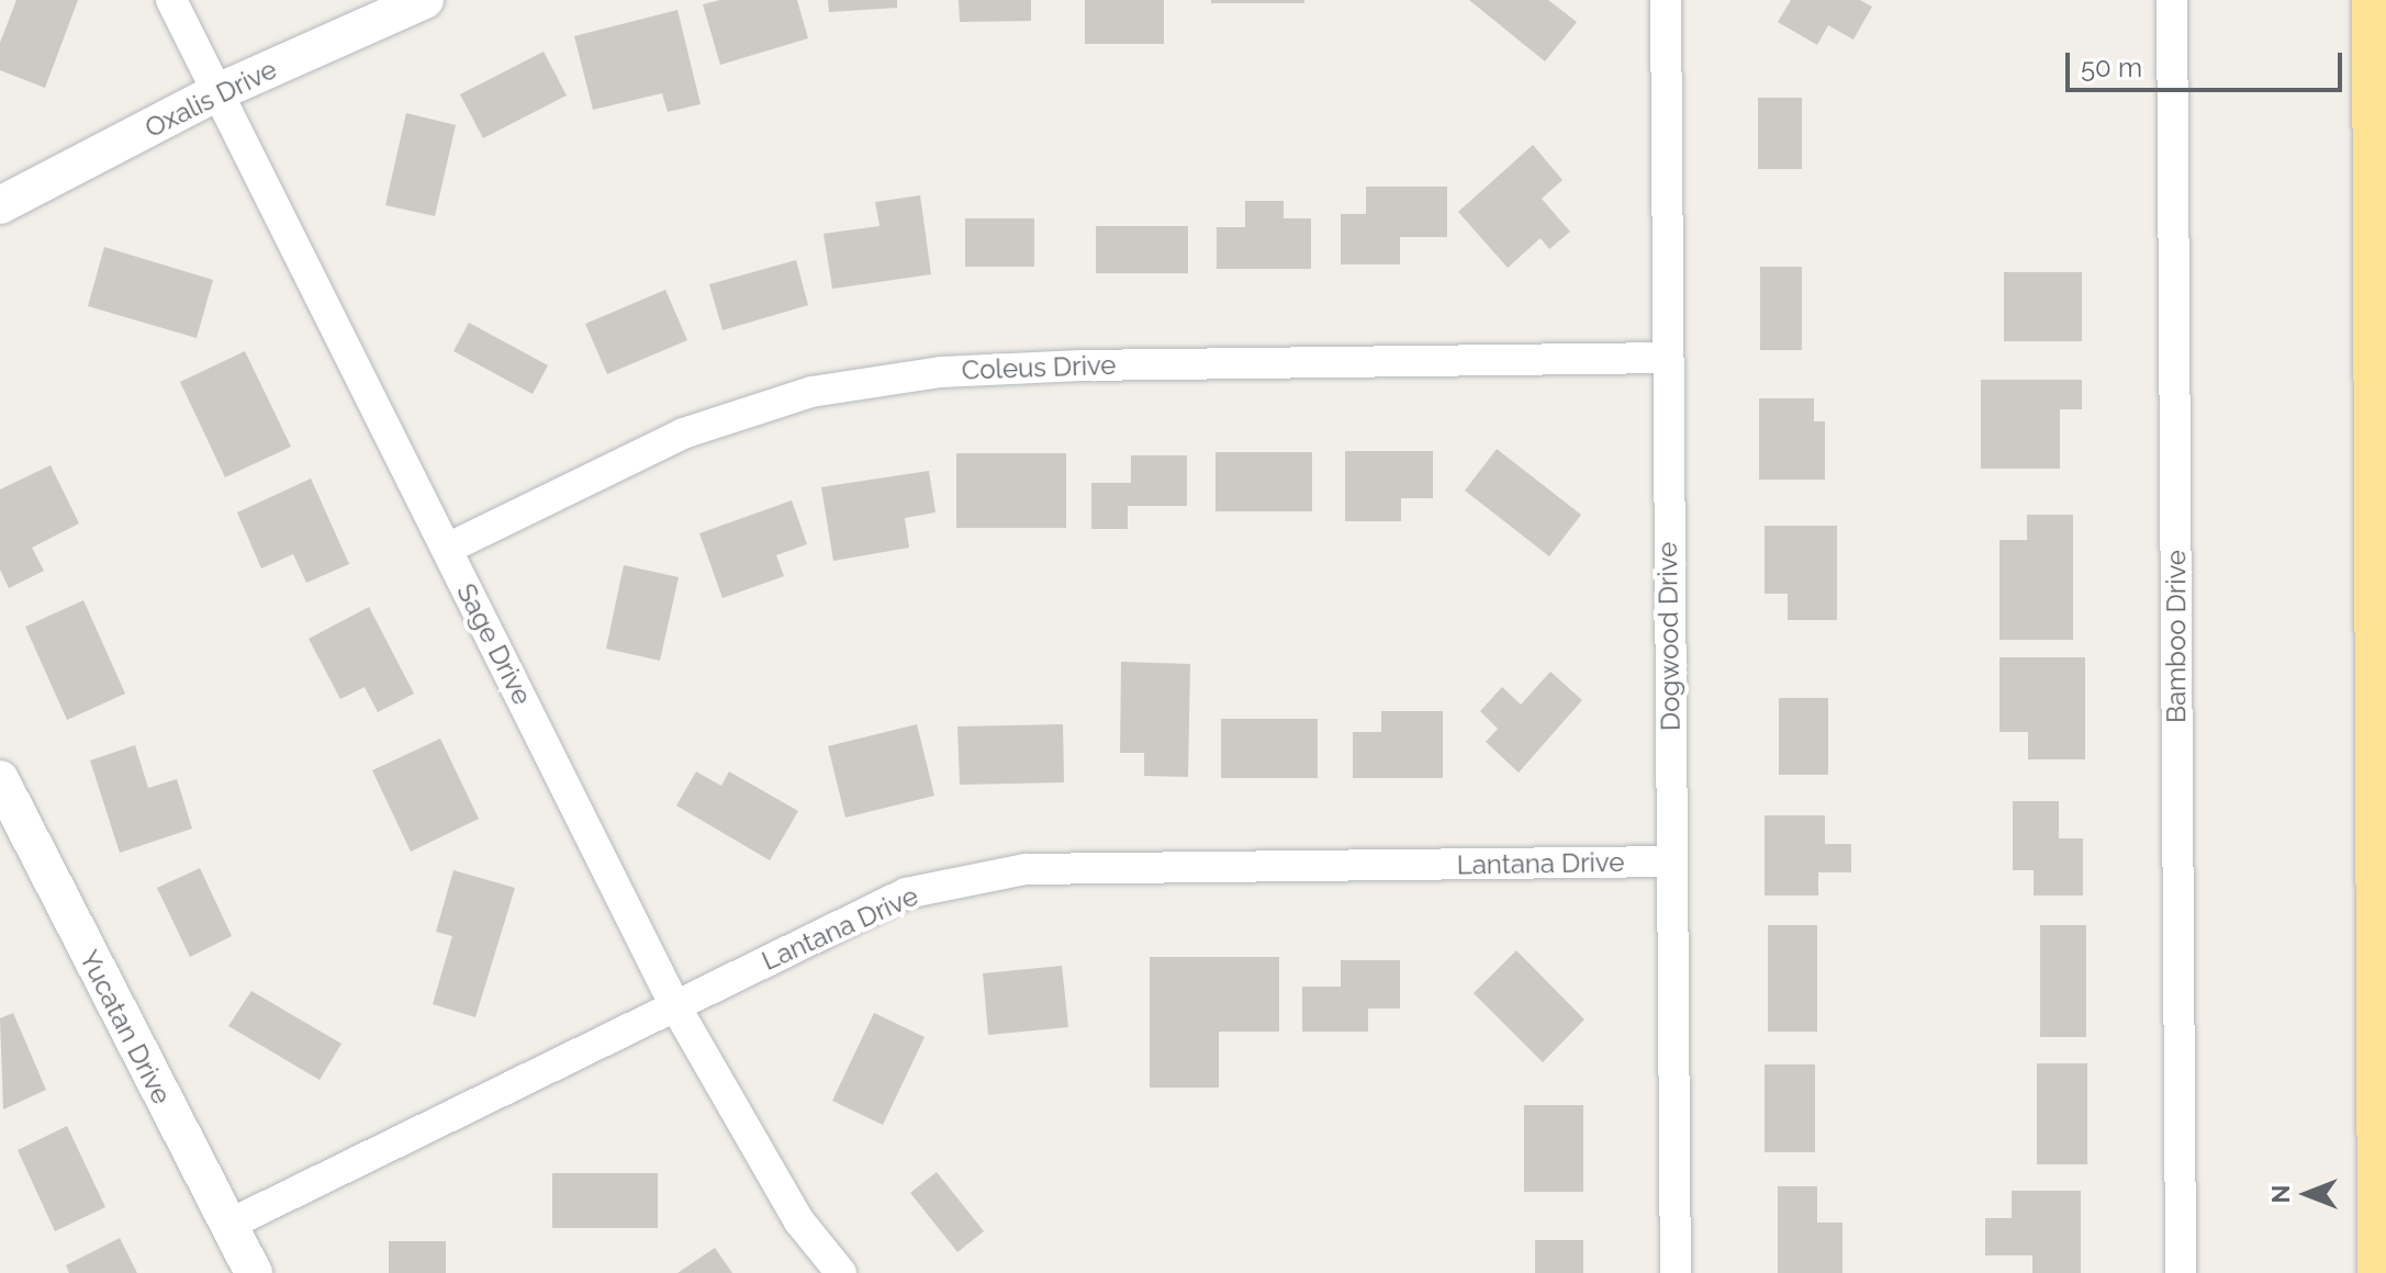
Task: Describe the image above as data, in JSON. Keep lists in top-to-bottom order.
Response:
{
  "streets": {
    "street": [
      "Oxalis Drive",
      "Coleus Drive",
      "Dogwood Drive",
      "Bamboo Drive",
      "Sage Drive",
      "Lantana Drive",
      "Yucatan Drive"
    ]
  },
  "crossings": [
    ["Oxalis Drive", "Sage Drive"],
    ["Coleus Drive", "Dogwood Drive"],
    ["Coleus Drive", "Sage Drive"],
    ["Dogwood Drive", "Lantana Drive"],
    ["Sage Drive", "Lantana Drive"],
    ["Lantana Drive", "Yucatan Drive"]
  ],
  "scale_bar": "50 m",
  "north": "left"
}
